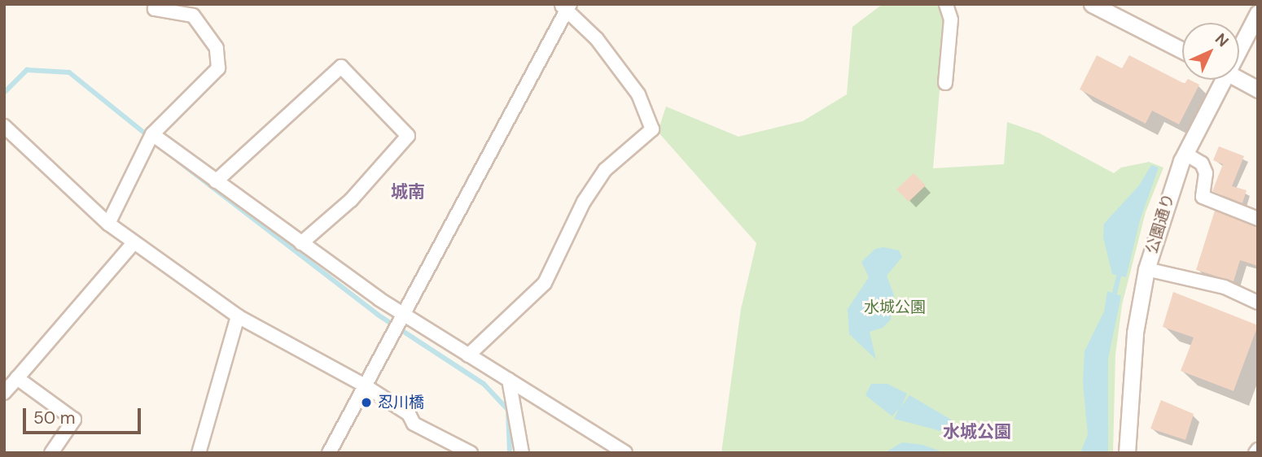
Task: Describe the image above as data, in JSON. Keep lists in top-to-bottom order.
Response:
{
  "streets": {
    "street": ["公園通り"]
  },
  "districts": ["城南", "水城公園"],
  "parks": ["水城公園"],
  "places": ["忍川橋"],
  "scale_bar": "50 m",
  "north": "top right"
}
